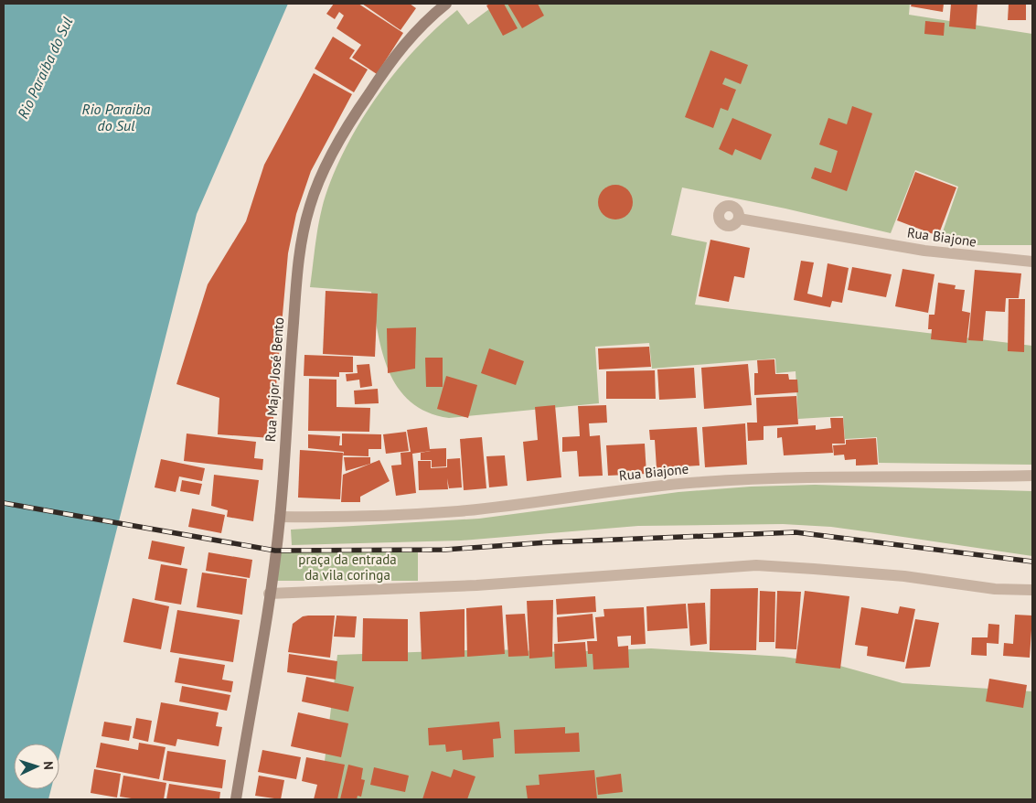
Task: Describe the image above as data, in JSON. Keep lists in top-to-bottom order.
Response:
{
  "streets": {
    "street": ["Rua Biajone", "Rua Major José Bento"]
  },
  "crossings": [
    ["Rua Biajone", "Rua Major José Bento"]
  ],
  "water": ["Rio Paraíba do Sul", "Rio Paraiba do Sul"],
  "parks": ["praça da entrada da vila coringa"],
  "north": "right"
}
